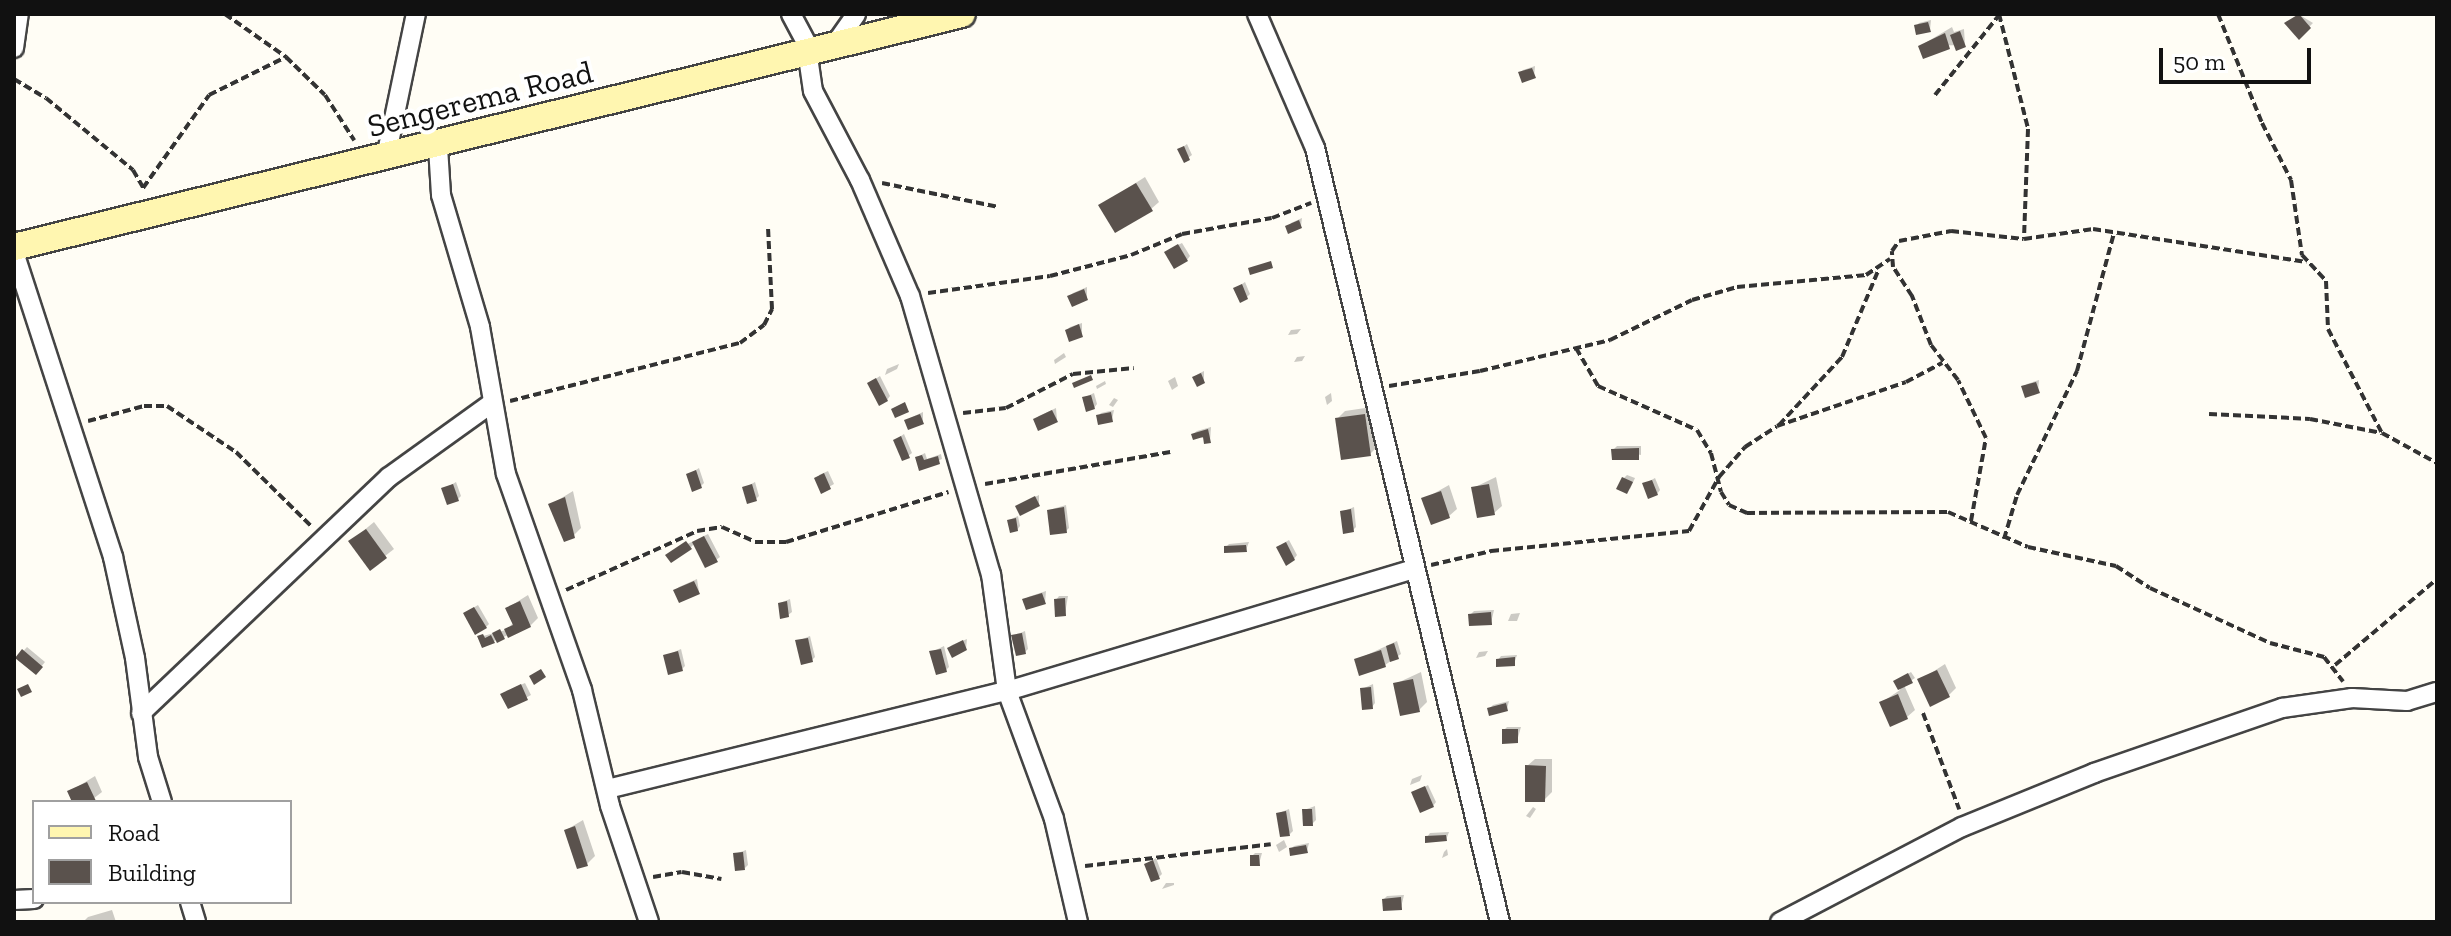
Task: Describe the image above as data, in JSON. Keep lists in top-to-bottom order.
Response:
{
  "streets": {
    "main road": ["Sengerema Road"]
  },
  "legend": ["Road", "Building"],
  "scale_bar": "50 m"
}
